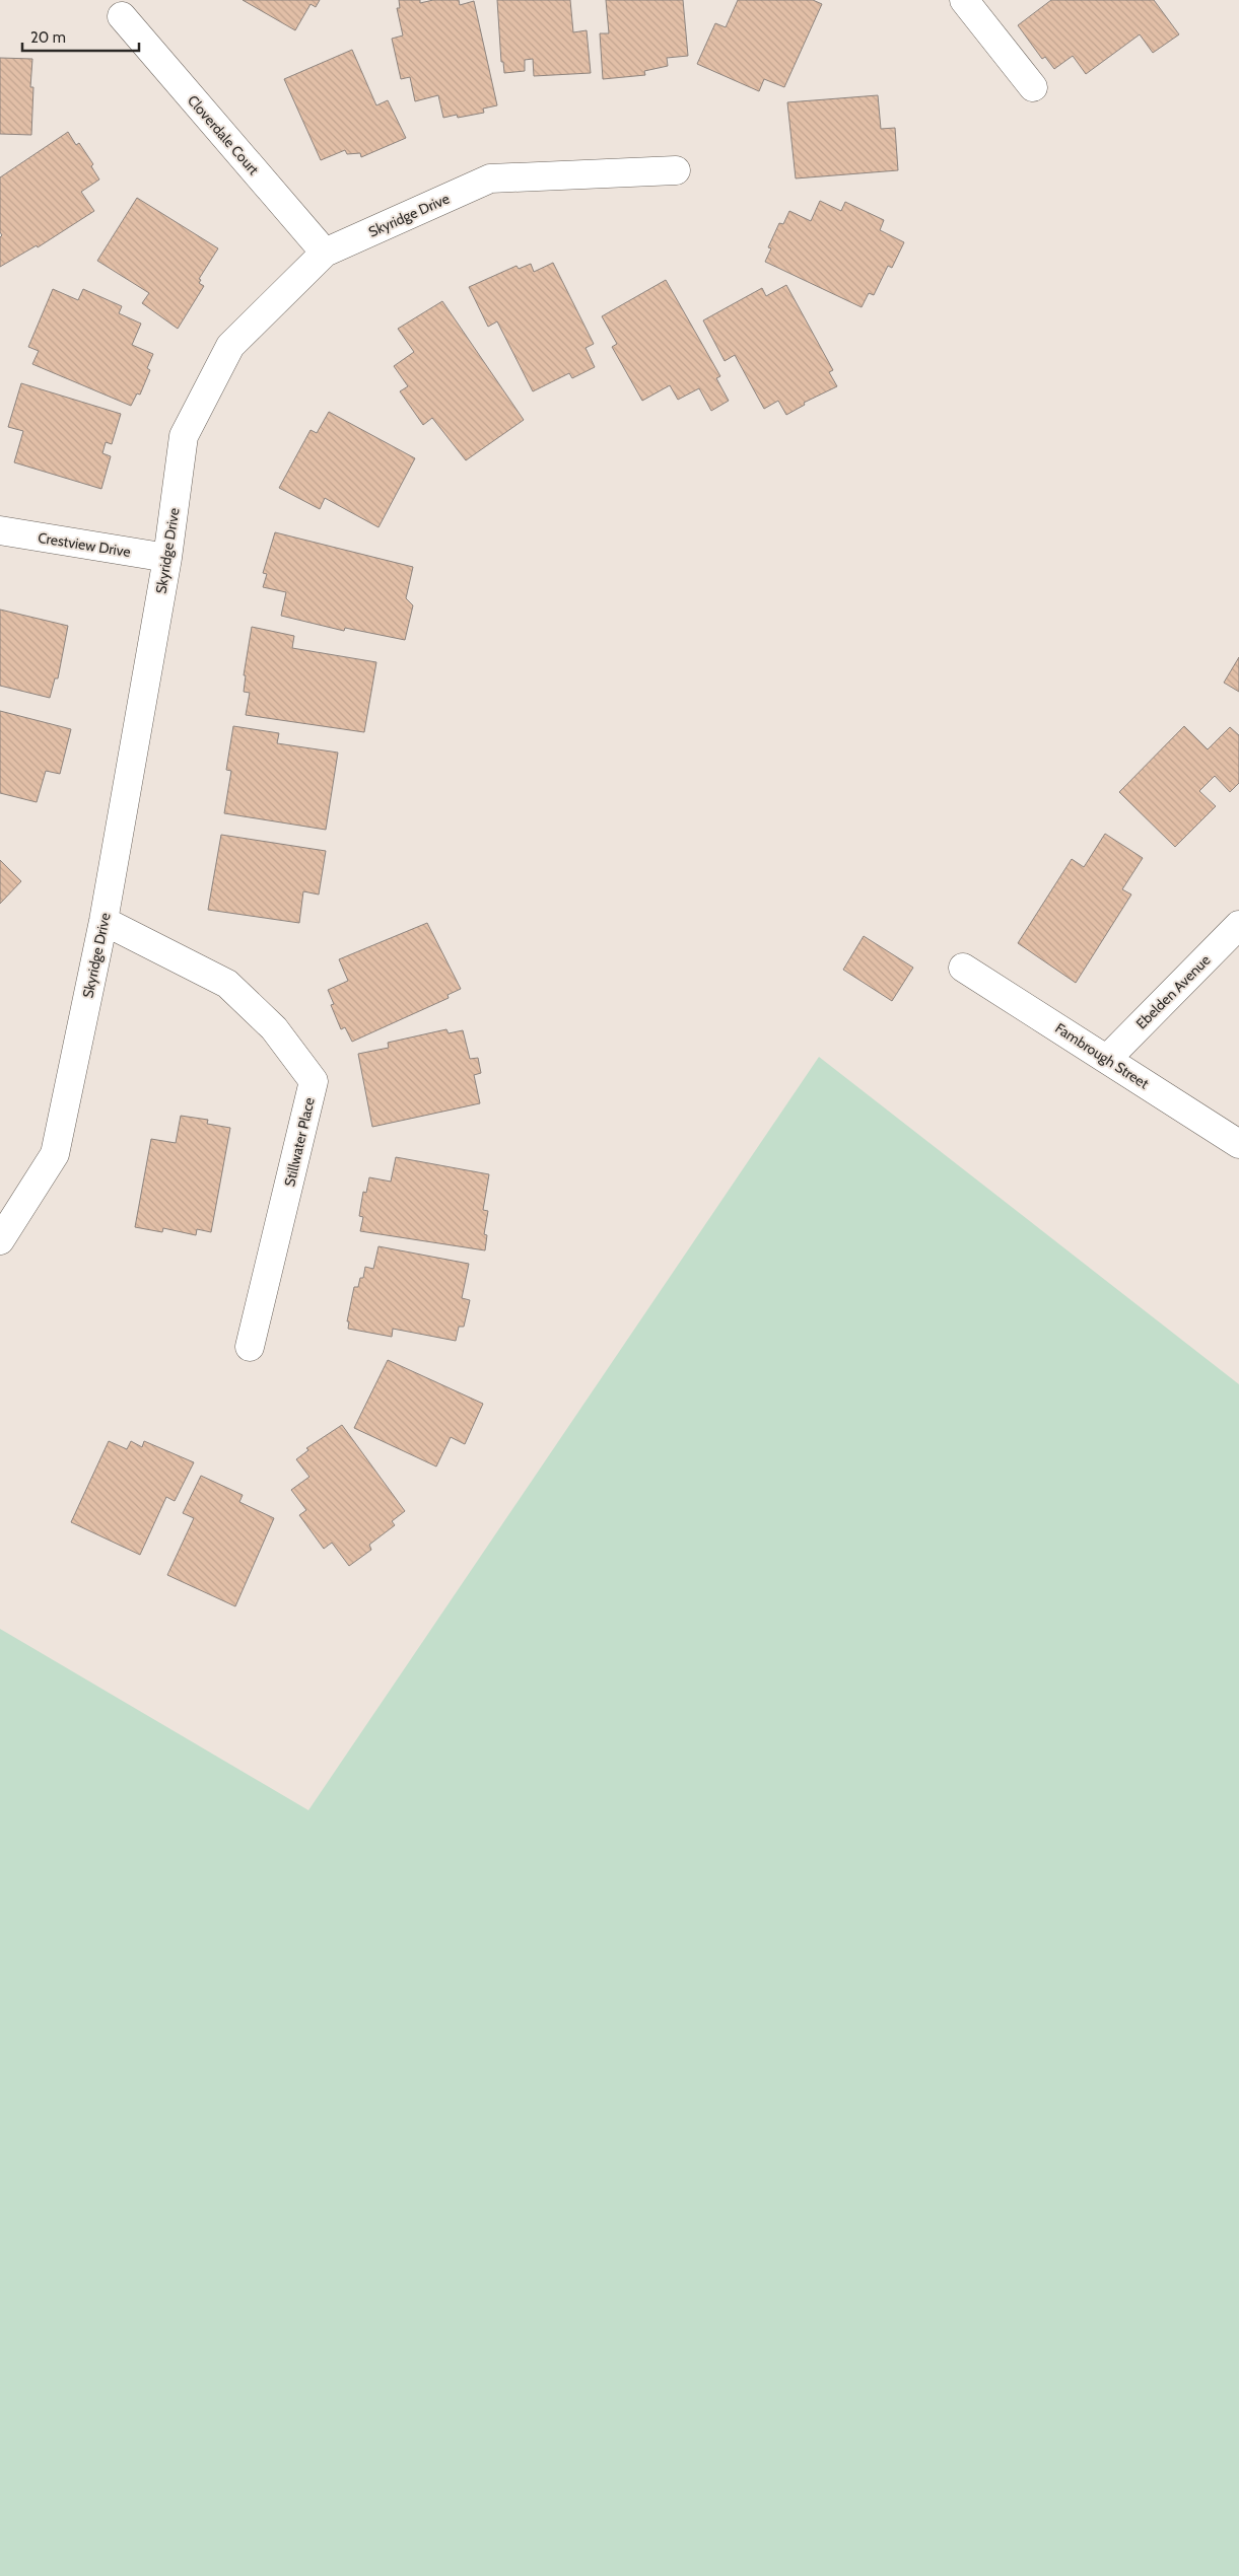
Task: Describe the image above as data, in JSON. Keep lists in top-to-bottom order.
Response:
{
  "streets": {
    "street": [
      "Cloverdale Court",
      "Skyridge Drive",
      "Crestview Drive",
      "Ebelden Avenue",
      "Fambrough Street",
      "Stillwater Place"
    ]
  },
  "crossings": [
    ["Cloverdale Court", "Skyridge Drive"],
    ["Skyridge Drive", "Crestview Drive"],
    ["Skyridge Drive", "Stillwater Place"],
    ["Ebelden Avenue", "Fambrough Street"]
  ],
  "scale_bar": "20 m"
}
